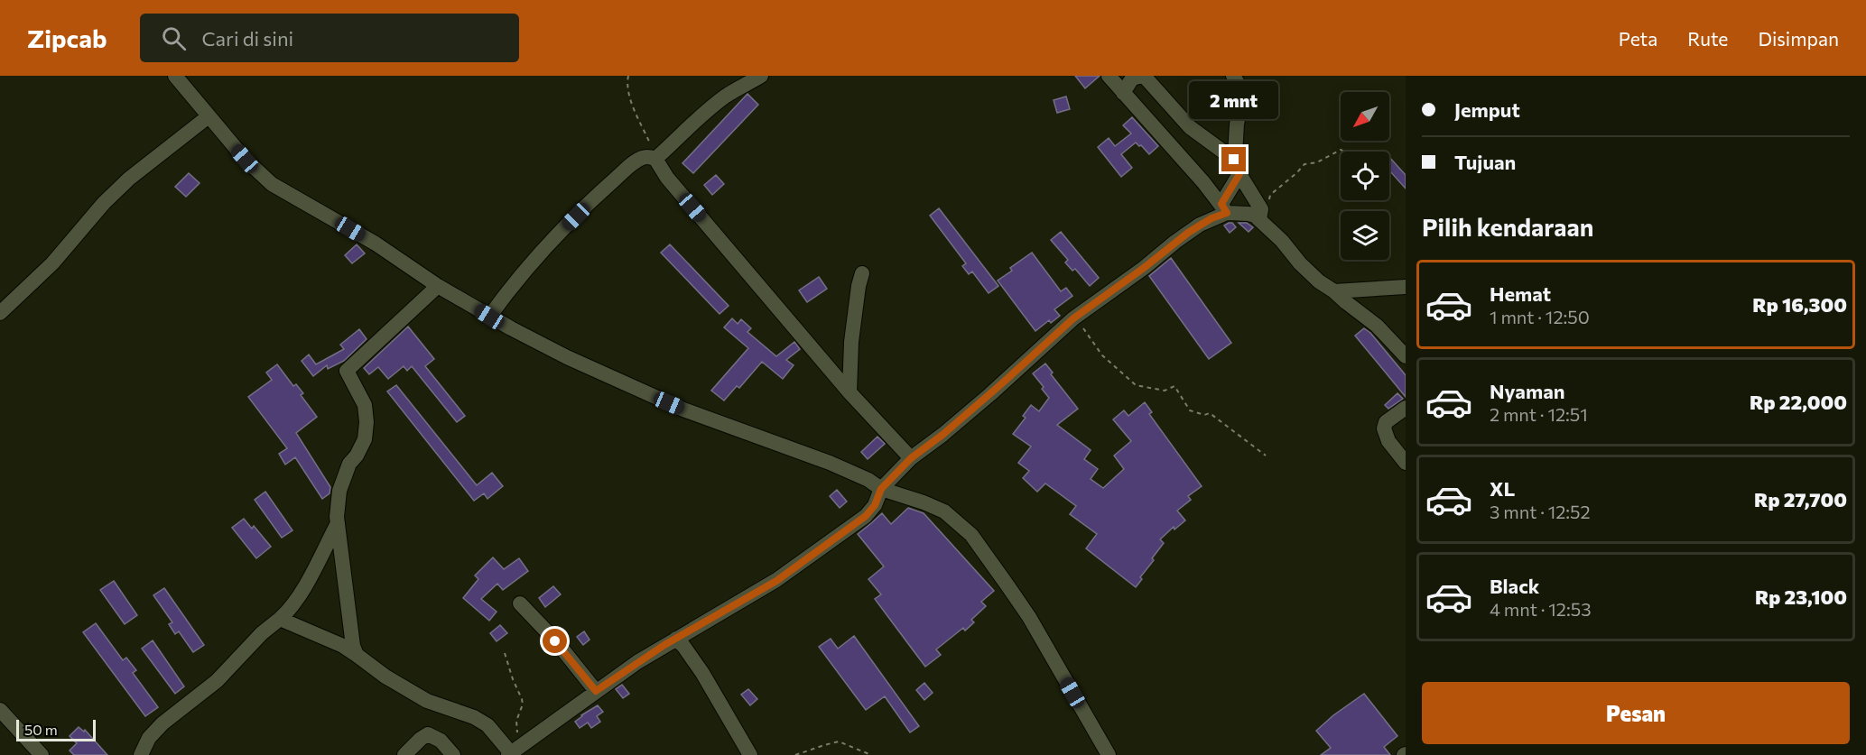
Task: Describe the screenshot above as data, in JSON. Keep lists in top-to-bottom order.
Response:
{
  "scale_bar": "50 m",
  "north": "bottom left",
  "page": {
    "header": "Zipcab",
    "search": "Cari di sini",
    "nav": ["Peta", "Rute", "Disimpan"],
    "banner": ["Jemput", "Tujuan"],
    "bubble": "2 mnt",
    "heading": "Pilih kendaraan",
    "list": [
      {
        "name": "Hemat",
        "note": "1 mnt · 12:50",
        "value": "Rp 16,300"
      },
      {
        "name": "Nyaman",
        "note": "2 mnt · 12:51",
        "value": "Rp 22,000"
      },
      {
        "name": "XL",
        "note": "3 mnt · 12:52",
        "value": "Rp 27,700"
      },
      {
        "name": "Black",
        "note": "4 mnt · 12:53",
        "value": "Rp 23,100"
      }
    ],
    "buttons": "Pesan",
    "scale": "50 m"
  }
}
